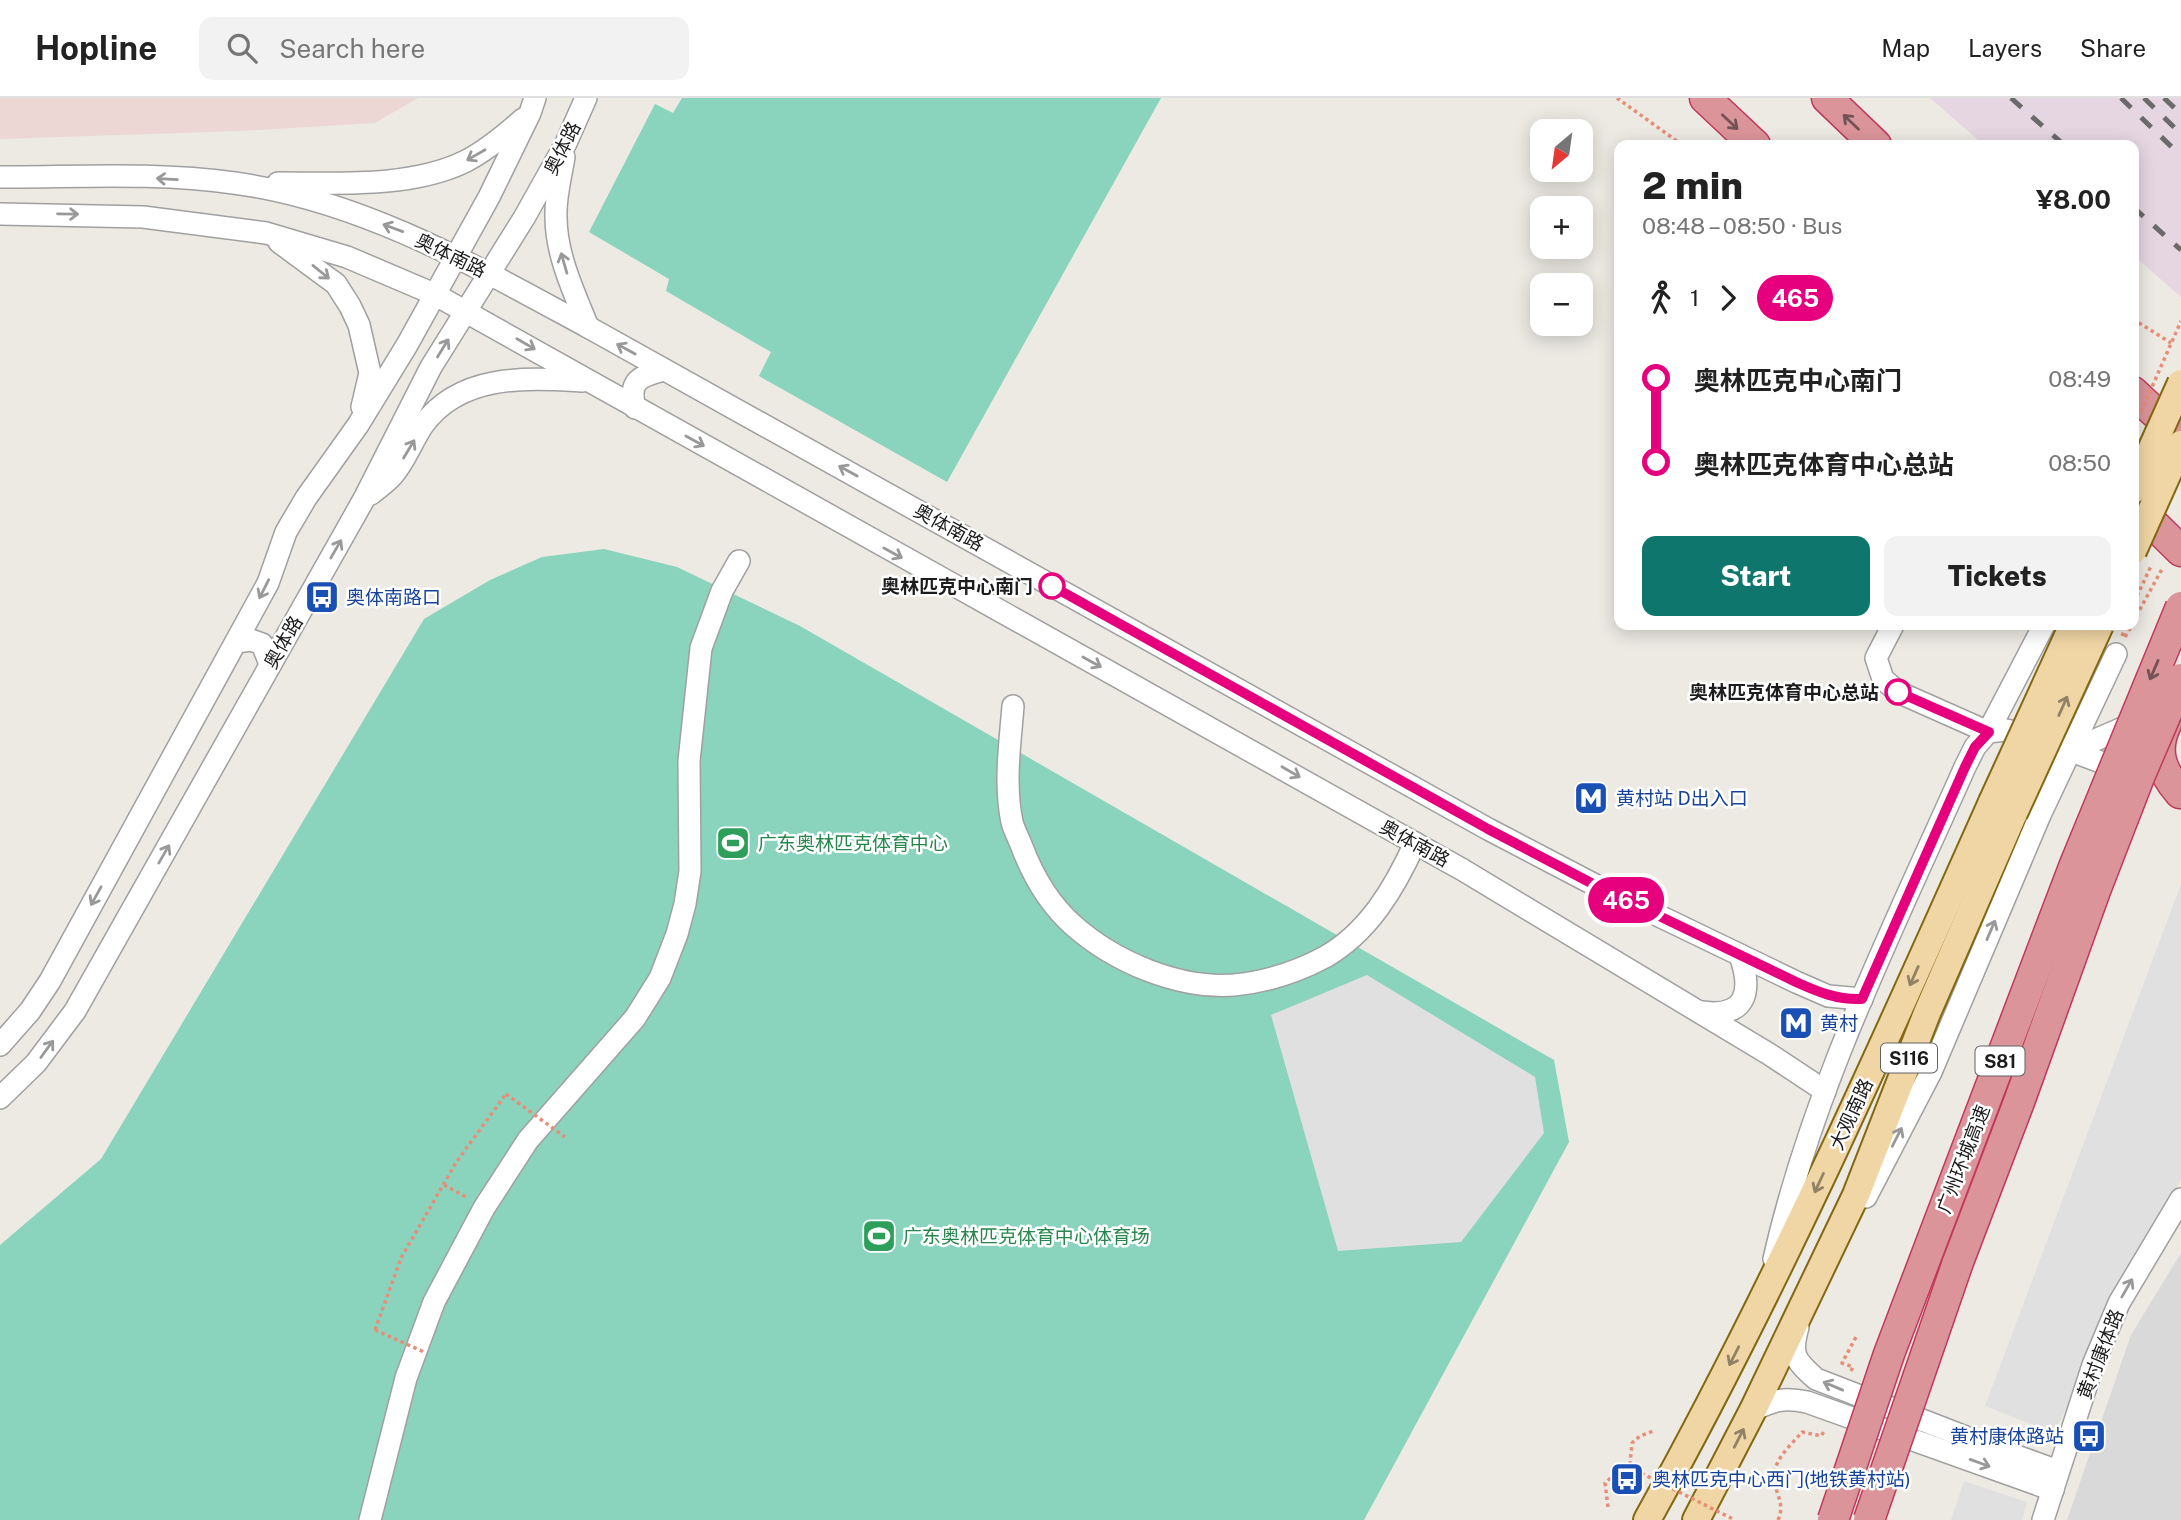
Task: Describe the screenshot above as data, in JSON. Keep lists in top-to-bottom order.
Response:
{
  "streets": {
    "highway": ["S81", "广州环城高速"],
    "main road": ["S116", "大观南路"],
    "street": ["奥体路", "奥体南路", "黄村康体路"]
  },
  "crossings": [
    ["奥体路", "奥体南路"]
  ],
  "one_way": ["黄村康体路"],
  "places": {
    "other": ["奥林匹克中心南门", "奥林匹克体育中心总站"],
    "bus stop": ["奥体南路口", "黄村康体路站", "奥林匹克中心西门(地铁黄村站)"],
    "metro station": ["黄村站 D出入口", "黄村"],
    "sports": ["广东奥林匹克体育中心", "广东奥林匹克体育中心体育场"]
  },
  "lines": ["bus line 465"],
  "north": "bottom left",
  "page": {
    "header": "Hopline",
    "search": "Search here",
    "nav": ["Map", "Layers", "Share"],
    "on_map": "465",
    "map_buttons": ["+", "−"],
    "heading": ["2 min", "08:48 – 08:50 · Bus", "¥8.00"],
    "legs": ["1", "465"],
    "list": [
      {
        "name": "奥林匹克中心南门",
        "value": "08:49"
      },
      {
        "name": "奥林匹克体育中心总站",
        "value": "08:50"
      }
    ],
    "buttons": ["Start", "Tickets"]
  }
}
